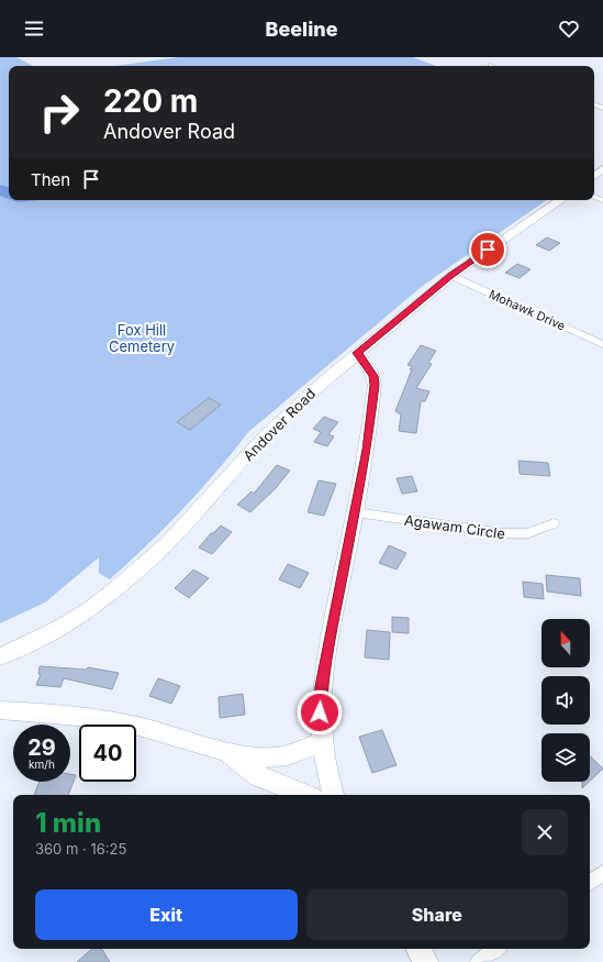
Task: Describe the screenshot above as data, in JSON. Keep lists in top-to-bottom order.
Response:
{
  "streets": {
    "main road": ["Andover Road"],
    "street": ["Mohawk Drive", "Agawam Circle"]
  },
  "crossings": [
    ["Mohawk Drive", "Andover Road"]
  ],
  "parks": ["Fox Hill Cemetery"],
  "north": "top",
  "page": {
    "header": "Beeline",
    "turn": ["220 m", "Andover Road"],
    "then": "Then",
    "speed": "29 km/h",
    "limit": "40",
    "heading": ["1 min", "360 m · 16:25"],
    "buttons": ["Exit", "Share"]
  }
}
